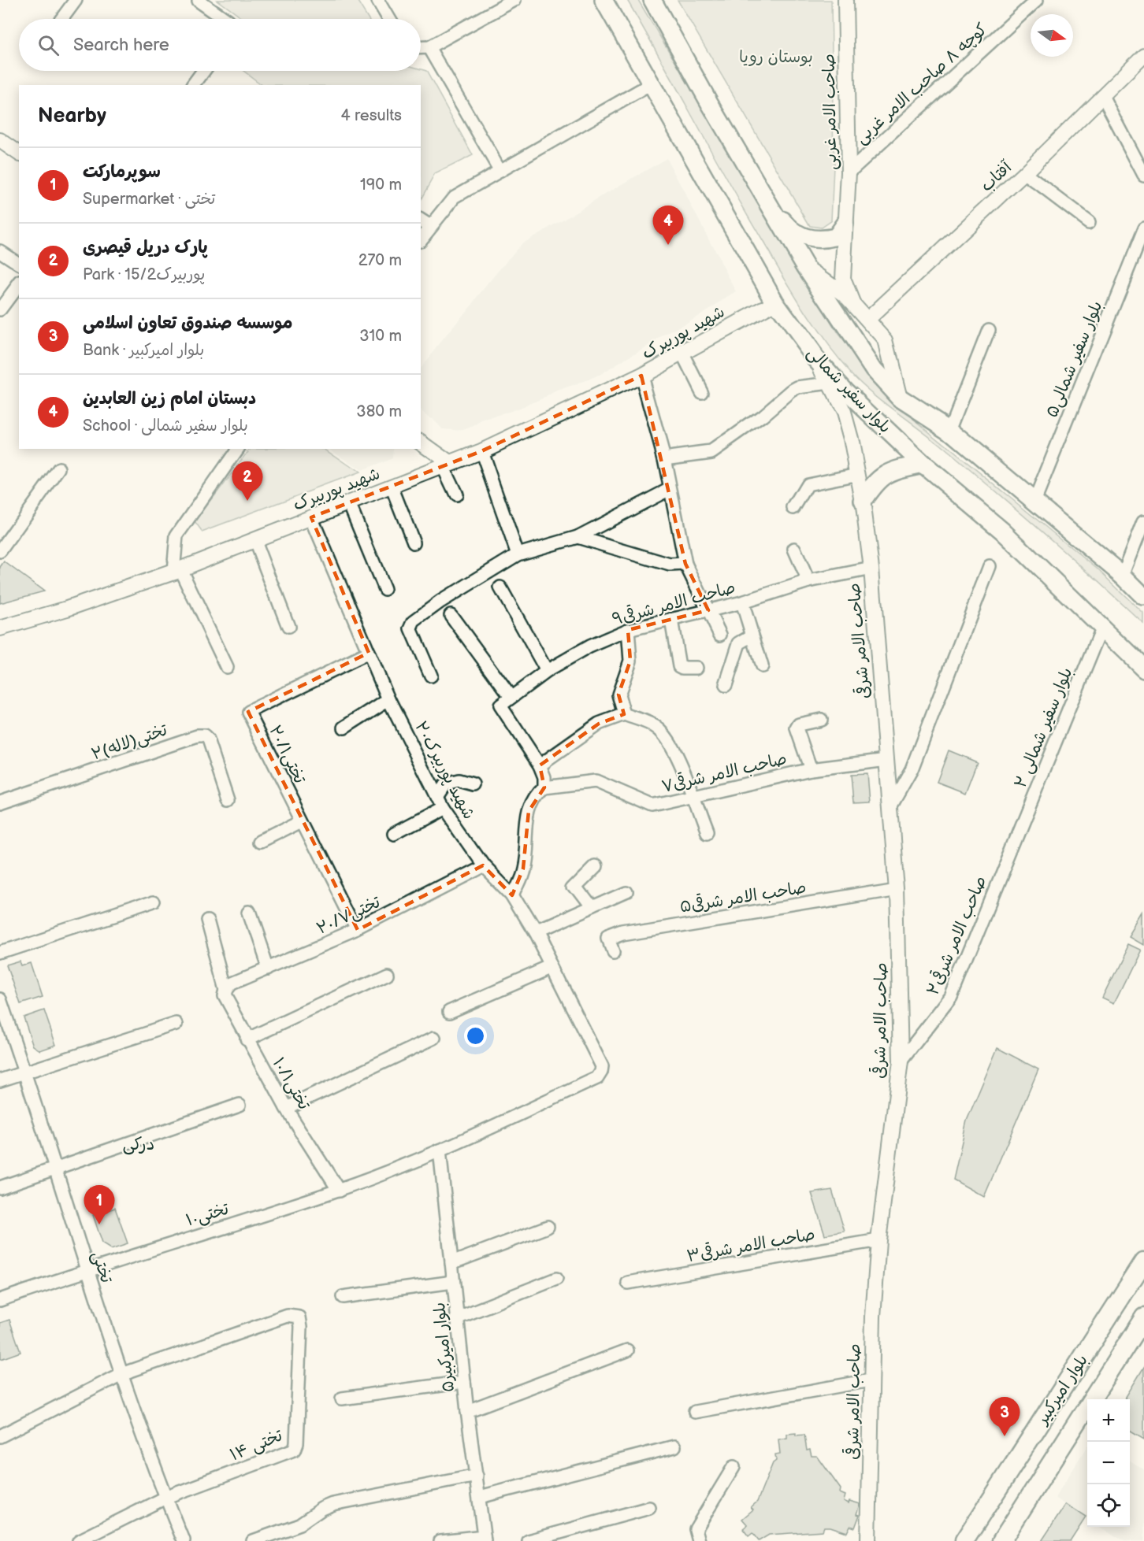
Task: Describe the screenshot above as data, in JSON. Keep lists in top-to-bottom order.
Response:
{
  "streets": {
    "main road": ["بلوار سفیر شمالی", "بلوار امیرکبیر"],
    "street": [
      "کوچه ۸ صاحب الامر غربی",
      "صاحب الامر غربی",
      "آفتاب",
      "شهید پوربیرک",
      "بلوار سفیر شمالی۵",
      "صاحب الامر شرقی۹",
      "صاحب الامر شرقی",
      "بلوار سفیر شمالی ۲",
      "۲تختی(لاله)",
      "تختی۲۰/۱",
      "شهید پوربیرک۲۰",
      "صاحب الامر شرقی۷",
      "صاحب الامر شرقی۵",
      "تختی۲۰/۷",
      "۲صاحب الامر شرقی",
      "تختی۱۰/۱",
      "تختی۱۰",
      "صاحب الامر شرقی۳",
      "تختی",
      "بلوار امیرکبیر۵",
      "تختی ۱۴"
    ]
  },
  "crossings": [
    ["کوچه ۸ صاحب الامر غربی", "صاحب الامر غربی"],
    ["شهید پوربیرک", "بلوار سفیر شمالی"],
    ["شهید پوربیرک", "شهید پوربیرک۲۰"],
    ["بلوار سفیر شمالی۵", "بلوار سفیر شمالی"],
    ["بلوار سفیر شمالی", "صاحب الامر شرقی"],
    ["بلوار سفیر شمالی", "بلوار سفیر شمالی ۲"],
    ["صاحب الامر شرقی۹", "صاحب الامر شرقی"],
    ["صاحب الامر شرقی", "صاحب الامر شرقی۷"],
    ["صاحب الامر شرقی", "صاحب الامر شرقی۵"],
    ["صاحب الامر شرقی", "۲صاحب الامر شرقی"],
    ["صاحب الامر شرقی", "صاحب الامر شرقی۳"],
    ["بلوار سفیر شمالی ۲", "۲صاحب الامر شرقی"],
    ["تختی۲۰/۱", "شهید پوربیرک۲۰"],
    ["تختی۲۰/۱", "تختی۲۰/۷"],
    ["شهید پوربیرک۲۰", "تختی۲۰/۷"],
    ["شهید پوربیرک۲۰", "تختی۱۰"],
    ["تختی۲۰/۷", "تختی۱۰/۱"],
    ["تختی۱۰/۱", "تختی۱۰"],
    ["تختی۱۰", "تختی"],
    ["تختی۱۰", "بلوار امیرکبیر۵"],
    ["تختی", "تختی ۱۴"]
  ],
  "districts": ["درکی"],
  "parks": ["بوستان رویا"],
  "north": "right",
  "page": {
    "search": "Search here",
    "heading": ["Nearby", "4 results"],
    "list": [
      {
        "mark": "1",
        "name": "سوپرمارکت",
        "note": "Supermarket · تختی",
        "value": "190 m"
      },
      {
        "mark": "2",
        "name": "پارک دریل قیصری",
        "note": "Park · پوربیرک15/2",
        "value": "270 m"
      },
      {
        "mark": "3",
        "name": "موسسه صندوق تعاون اسلامی",
        "note": "Bank · بلوار امیرکبیر",
        "value": "310 m"
      },
      {
        "mark": "4",
        "name": "دبستان امام زین العابدین",
        "note": "School · بلوار سفیر شمالی",
        "value": "380 m"
      }
    ],
    "pins": [
      "4",
      "2",
      "1",
      "3"
    ],
    "map_buttons": ["+", "−"]
  }
}
